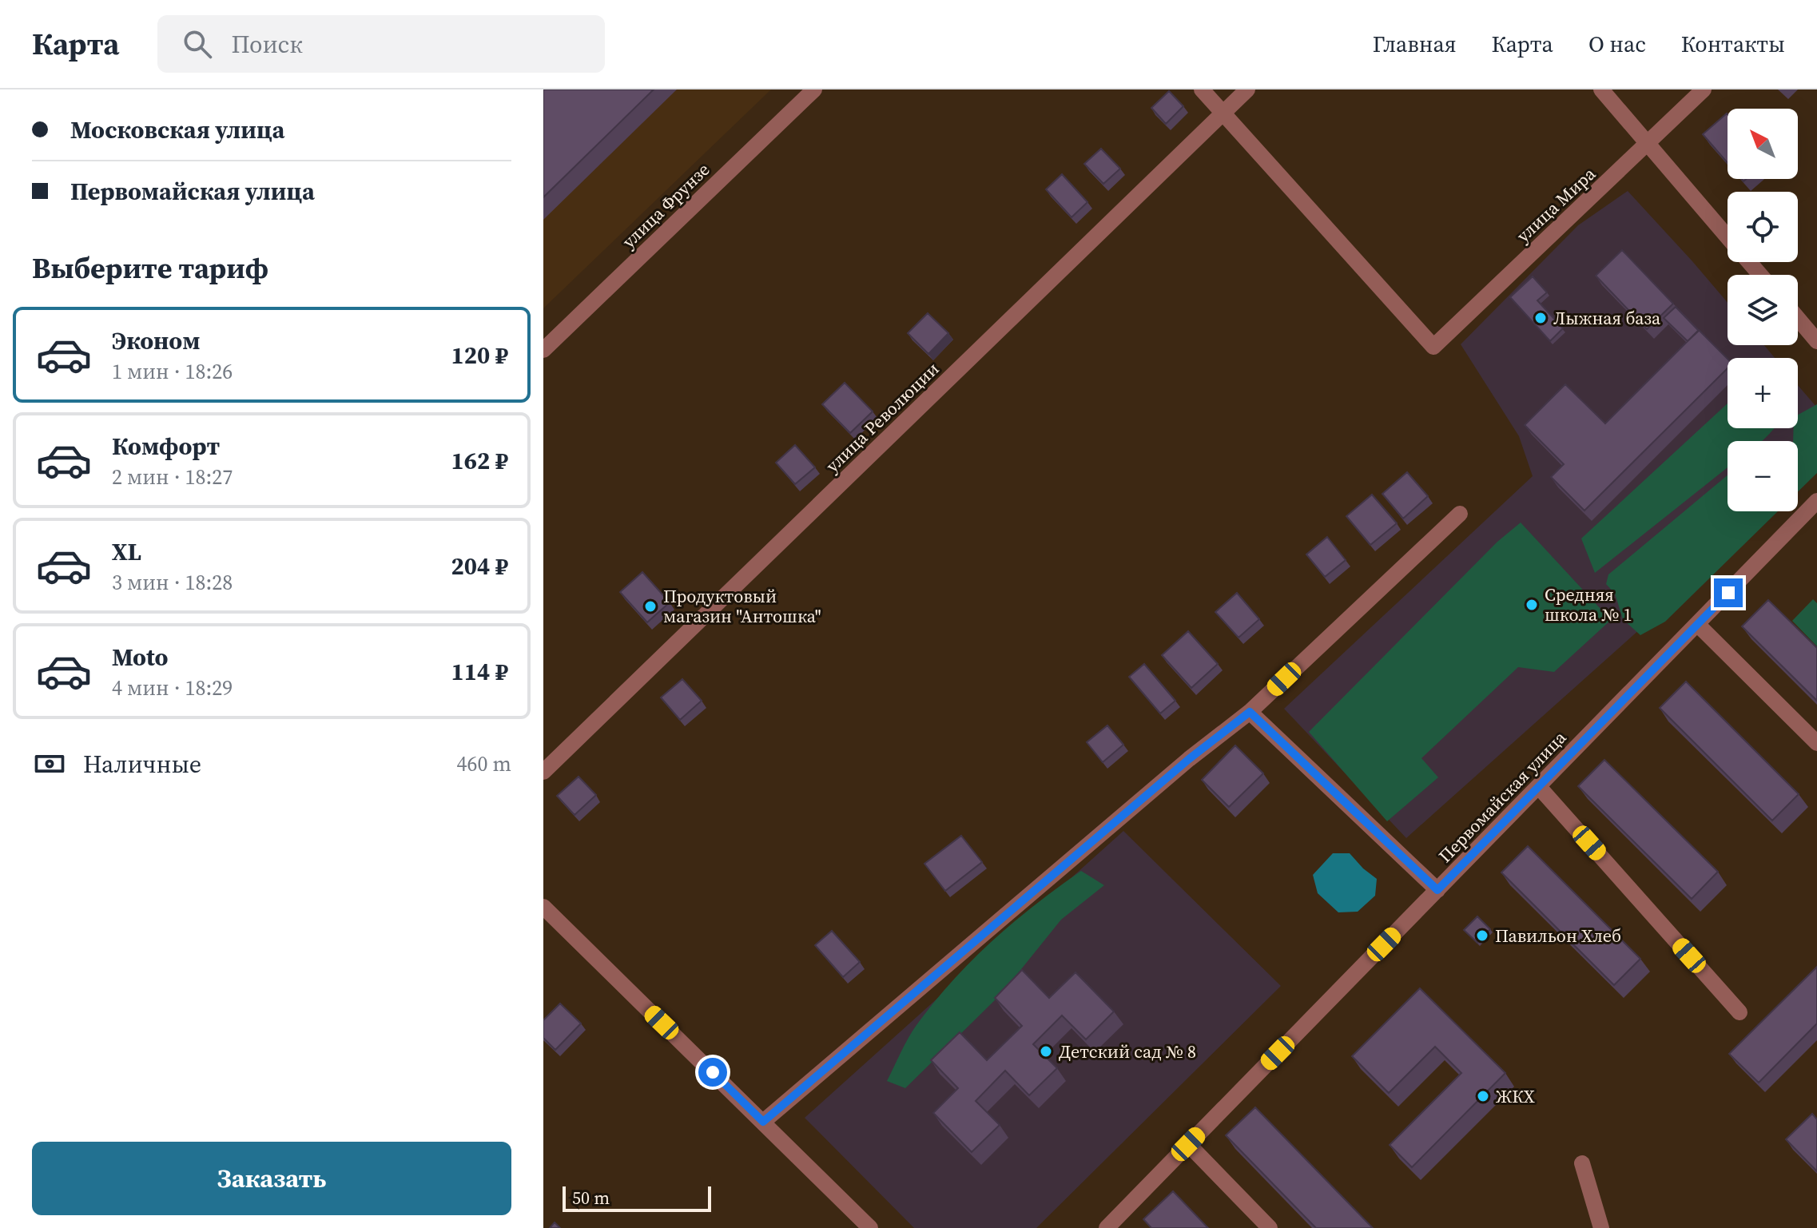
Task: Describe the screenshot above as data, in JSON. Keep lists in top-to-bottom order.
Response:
{
  "streets": {
    "street": [
      "улица Мира",
      "улица Фрунзе",
      "улица Революции",
      "Первомайская улица"
    ]
  },
  "crossings": [
    ["улица Мира", "улица Революции"]
  ],
  "places": [
    "Лыжная база",
    "Средняя школа № 1",
    "Продуктовый магазин \"Антошка\"",
    "Павильон Хлеб",
    "Детский сад № 8",
    "ЖКХ"
  ],
  "scale_bar": "50 m",
  "north": "top left",
  "page": {
    "header": "Карта",
    "search": "Поиск",
    "nav": [
      "Главная",
      "Карта",
      "О нас",
      "Контакты"
    ],
    "banner": ["Московская улица", "Первомайская улица"],
    "map_buttons": ["+", "−"],
    "heading": "Выберите тариф",
    "list": [
      {
        "name": "Эконом",
        "note": "1 мин · 18:26",
        "value": "120 ₽"
      },
      {
        "name": "Комфорт",
        "note": "2 мин · 18:27",
        "value": "162 ₽"
      },
      {
        "name": "XL",
        "note": "3 мин · 18:28",
        "value": "204 ₽"
      },
      {
        "name": "Moto",
        "note": "4 мин · 18:29",
        "value": "114 ₽"
      }
    ],
    "pay": ["Наличные", "460 m"],
    "buttons": "Заказать",
    "scale": "50 m"
  }
}
